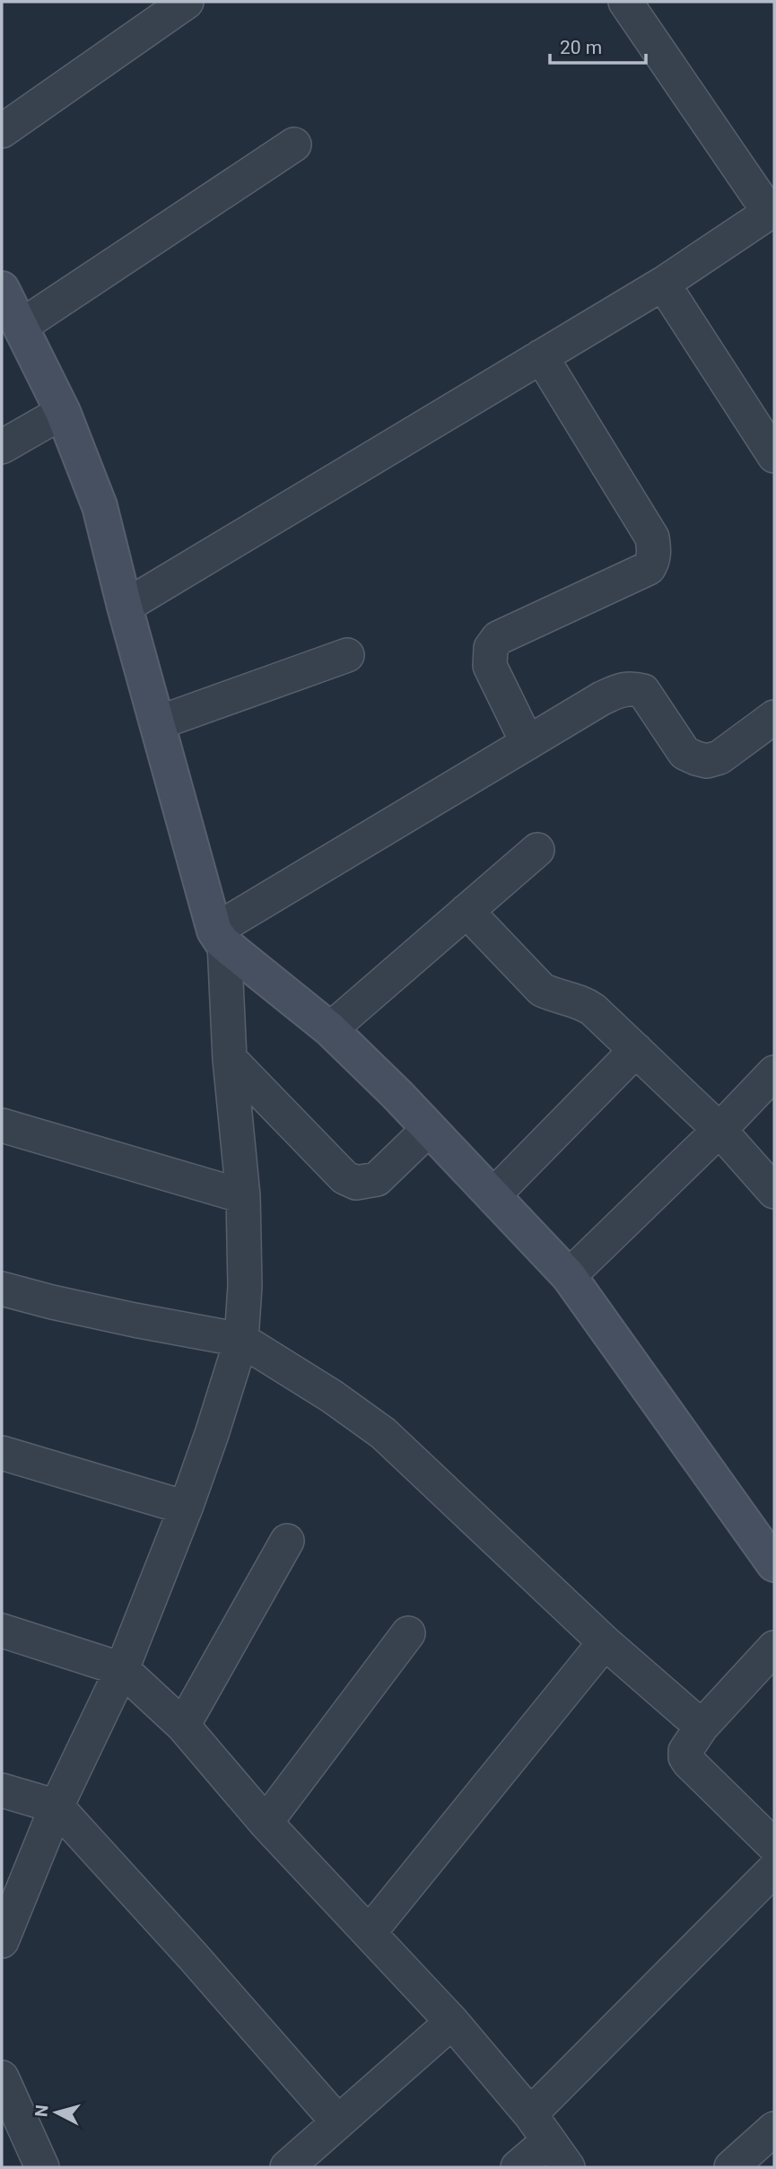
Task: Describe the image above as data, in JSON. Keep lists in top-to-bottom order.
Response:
{
  "scale_bar": "20 m",
  "north": "left"
}
